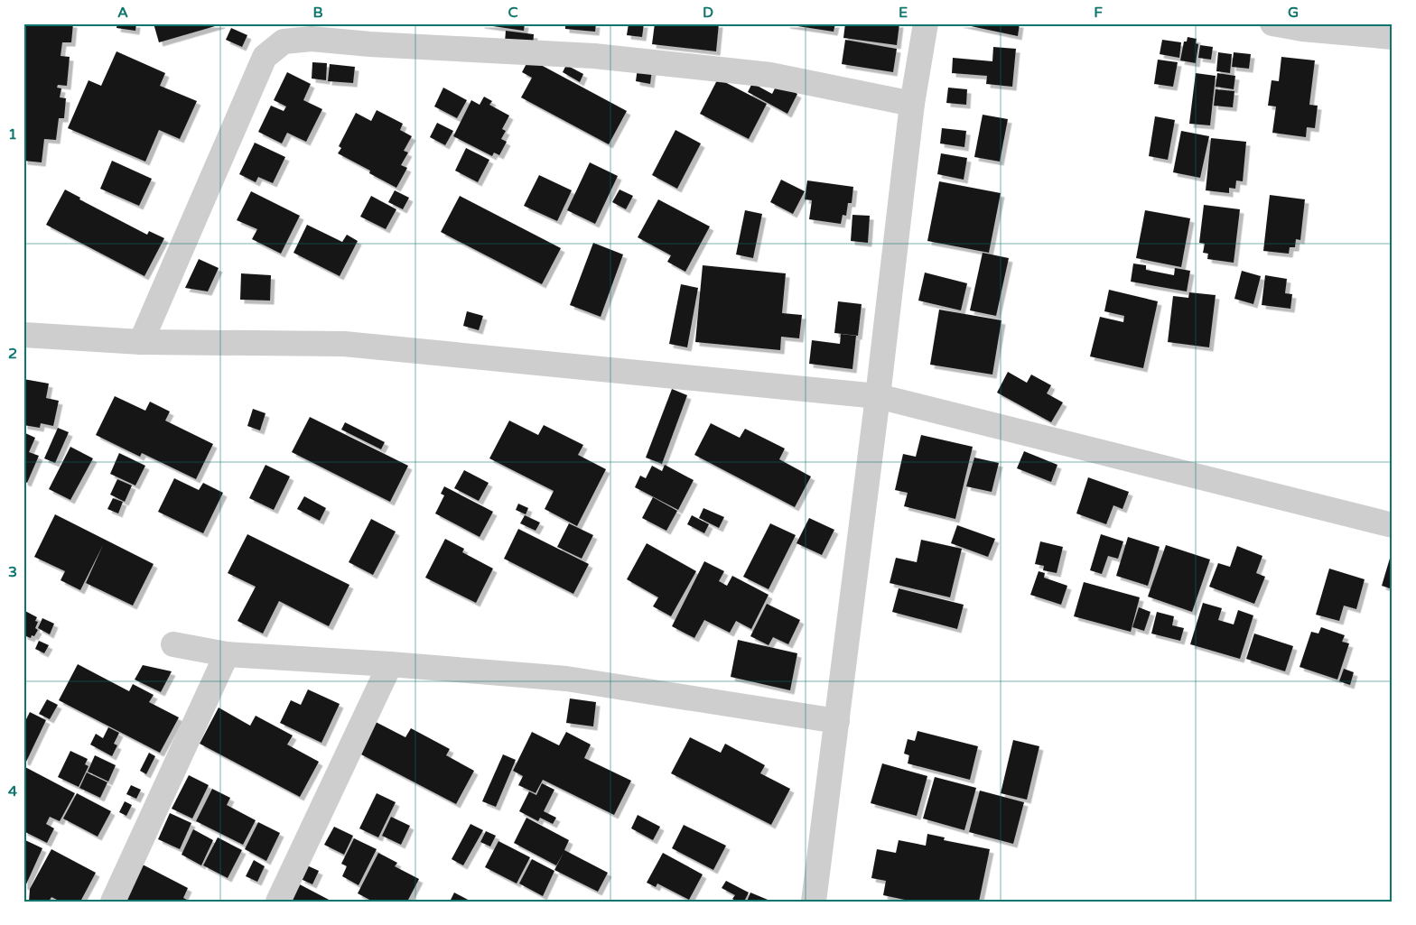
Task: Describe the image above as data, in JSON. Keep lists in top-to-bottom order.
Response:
{
  "grid": {
    "columns": [
      "A",
      "B",
      "C",
      "D",
      "E",
      "F",
      "G"
    ],
    "rows": [
      "1",
      "2",
      "3",
      "4"
    ]
  }
}
